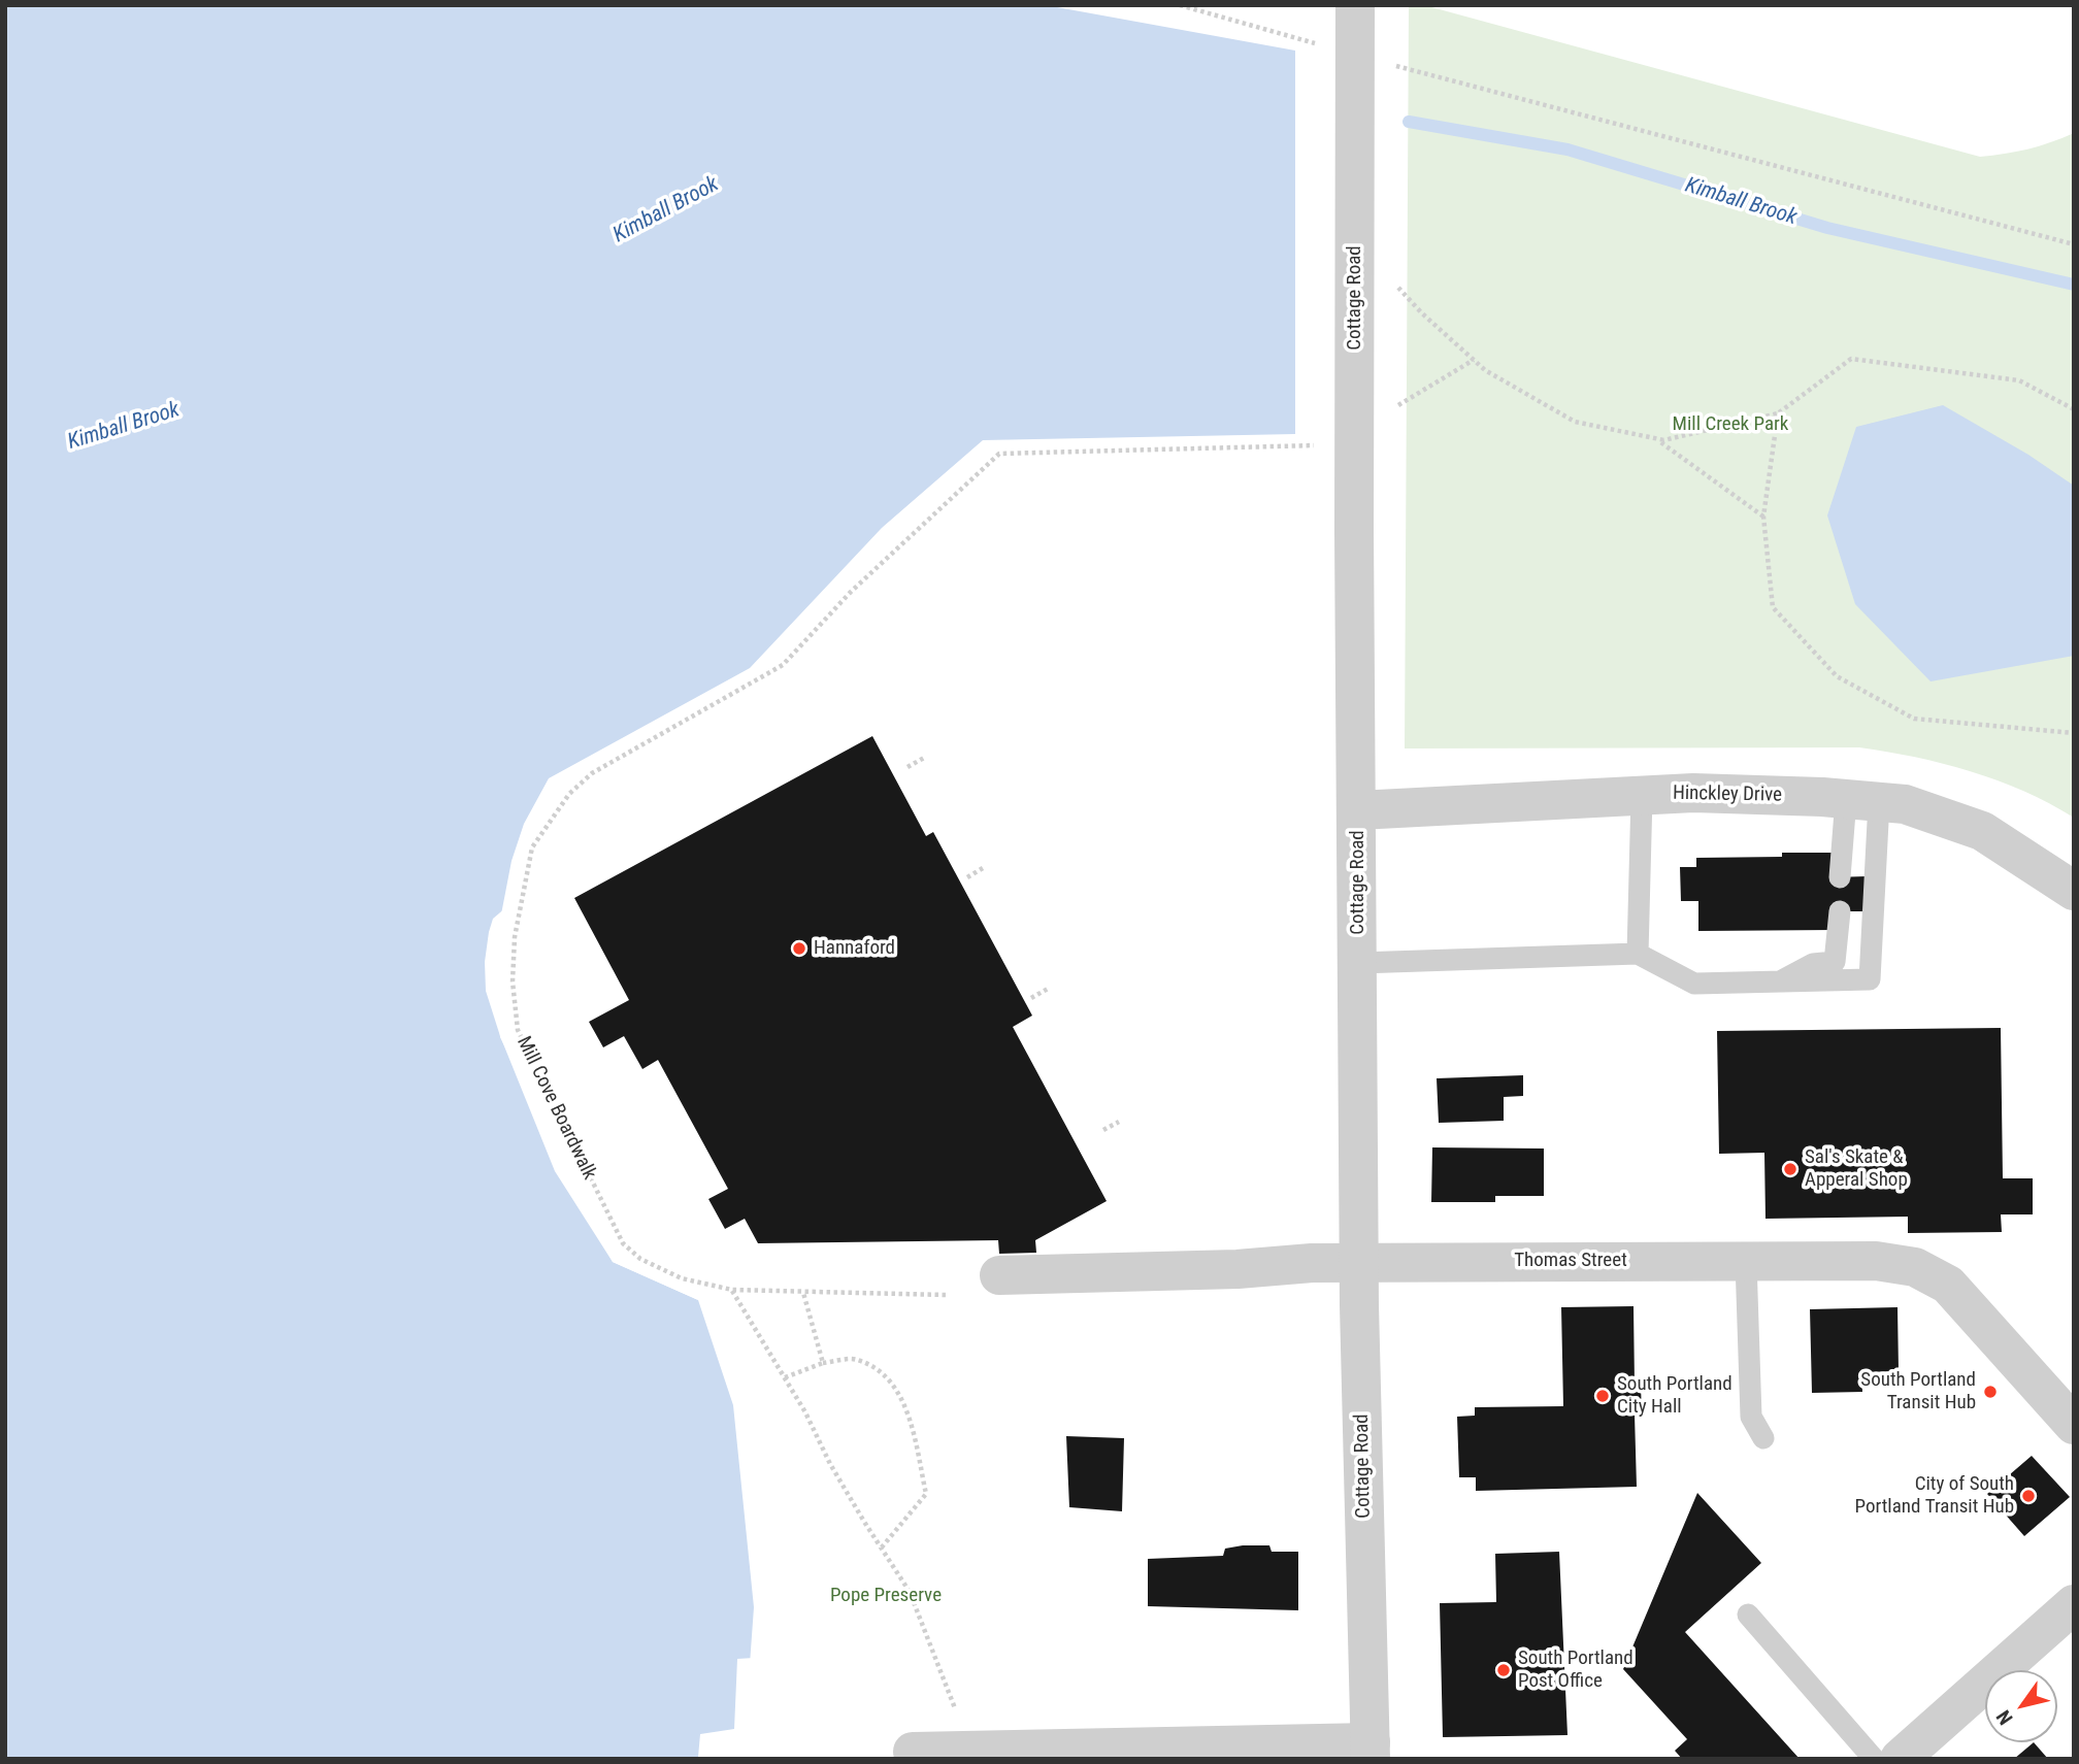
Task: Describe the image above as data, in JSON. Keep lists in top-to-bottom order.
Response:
{
  "streets": {
    "street": ["Cottage Road", "Hinckley Drive", "Thomas Street"],
    "path": ["Mill Cove Boardwalk"]
  },
  "crossings": [
    ["Cottage Road", "Hinckley Drive"],
    ["Cottage Road", "Thomas Street"]
  ],
  "water": ["Kimball Brook"],
  "parks": ["Mill Creek Park", "Pope Preserve"],
  "places": [
    "Hannaford",
    "Sal's Skate & Apperal Shop",
    "South Portland Transit Hub",
    "South Portland City Hall",
    "City of South Portland Transit Hub",
    "South Portland Post Office"
  ],
  "north": "bottom left"
}
